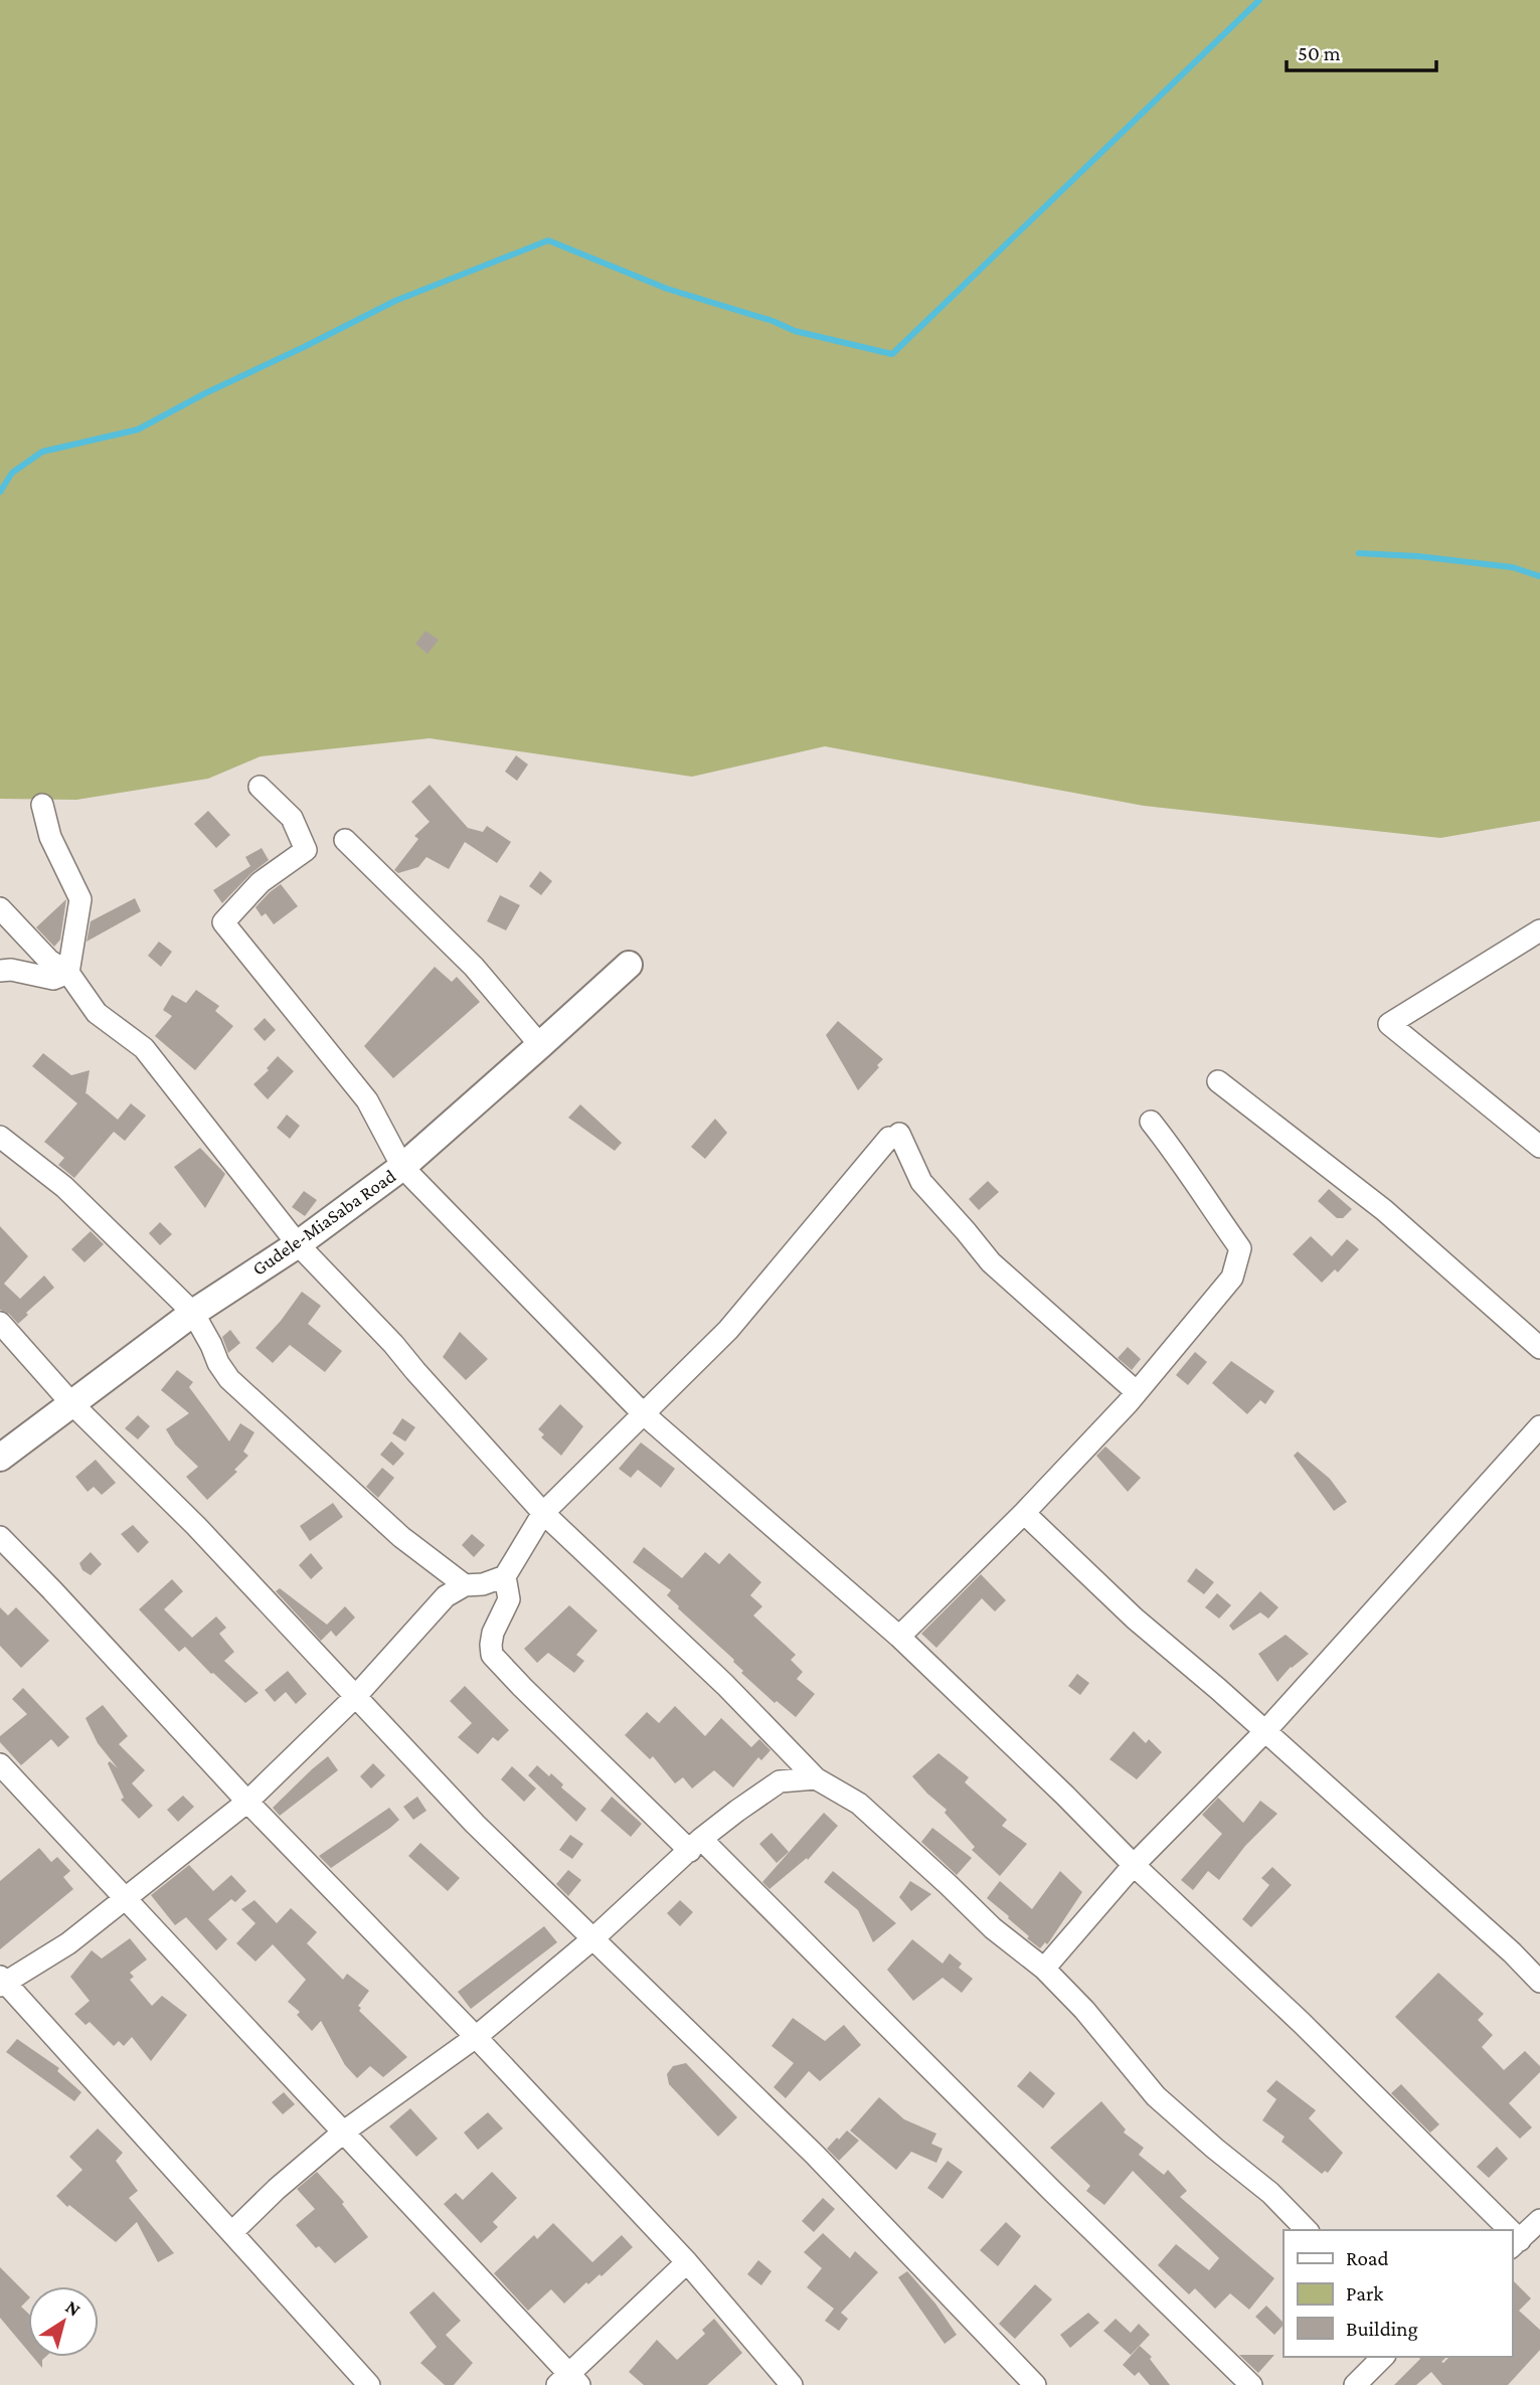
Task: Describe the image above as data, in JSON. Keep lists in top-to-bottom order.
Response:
{
  "streets": {
    "street": ["Gudele-MiaSaba Road"]
  },
  "legend": ["Road", "Park", "Building"],
  "scale_bar": "50 m",
  "north": "top right"
}
